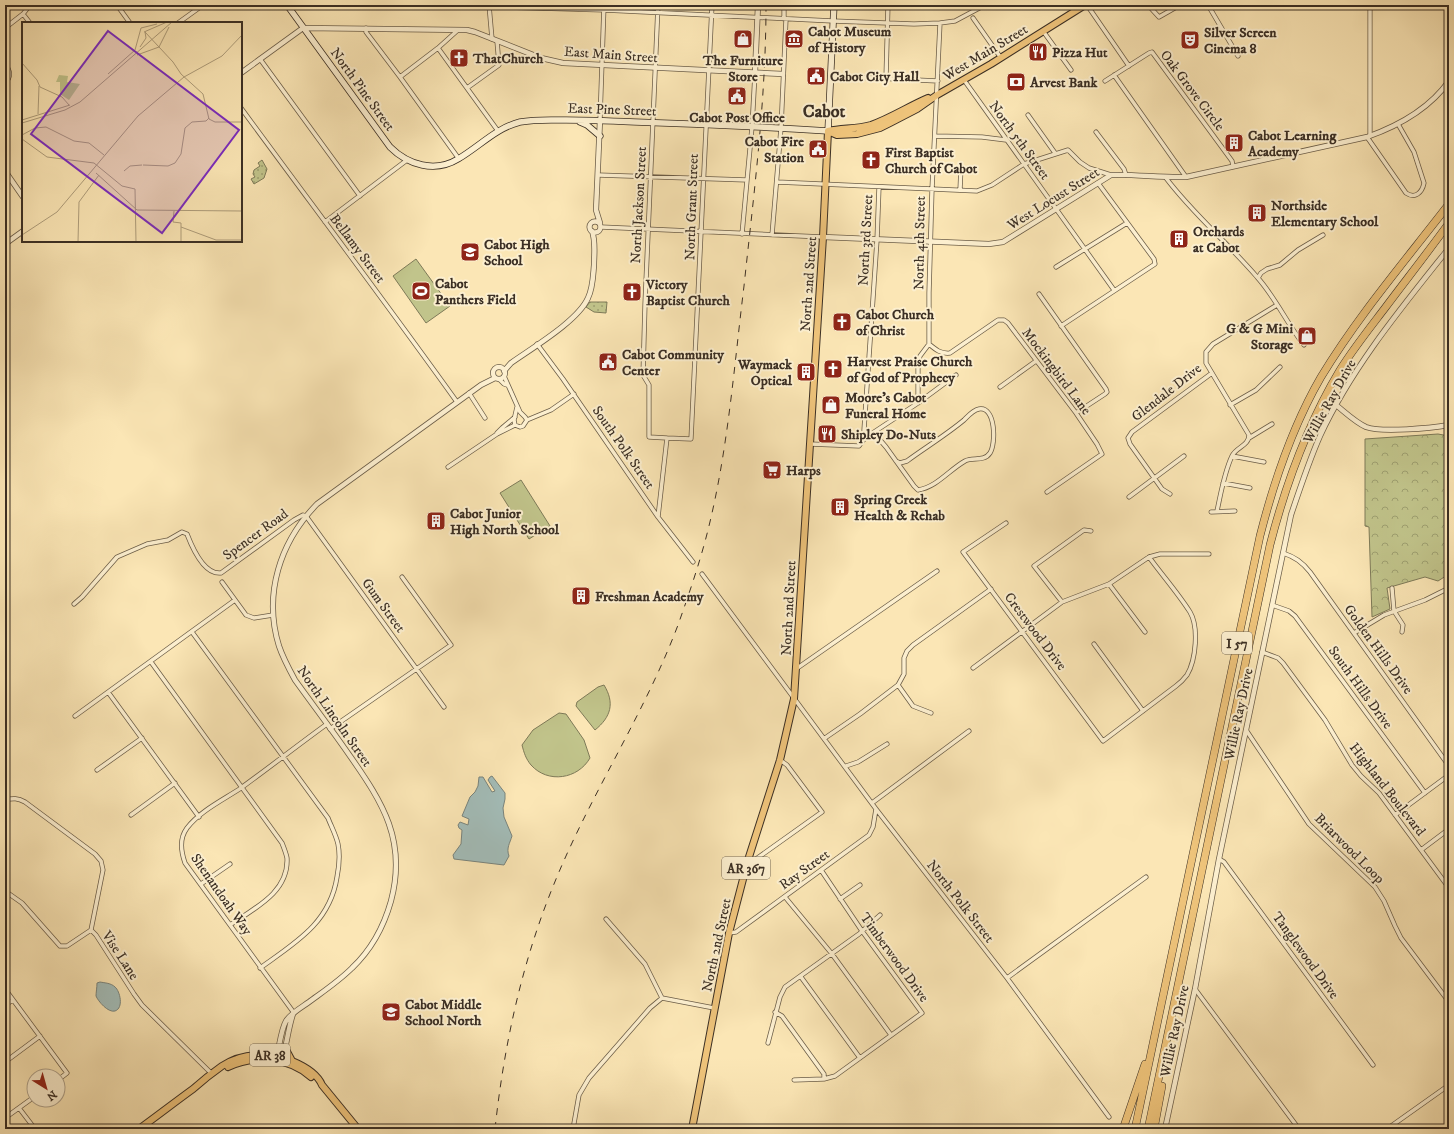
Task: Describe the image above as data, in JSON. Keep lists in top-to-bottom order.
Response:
{
  "streets": {
    "highway": ["I 57"],
    "main road": [
      "West Main Street",
      "North Pine Street",
      "East Pine Street",
      "North 2nd Street",
      "AR 367",
      "AR 38"
    ],
    "street": [
      "East Main Street",
      "Oak Grove Circle",
      "North 5th Street",
      "West Locust Street",
      "North Jackson Street",
      "North Grant Street",
      "North 3rd Street",
      "North 4th Street",
      "Bellamy Street",
      "Mockingbird Lane",
      "Glendale Drive",
      "Willie Ray Drive",
      "South Polk Street",
      "Spencer Road",
      "Gum Street",
      "Crestwood Drive",
      "Golden Hills Drive",
      "South Hills Drive",
      "North Lincoln Street",
      "Highland Boulevard",
      "Briarwood Loop",
      "Ray Street",
      "Shenandoah Way",
      "North Polk Street",
      "Vise Lane",
      "Tanglewood Drive",
      "Timberwood Drive"
    ]
  },
  "crossings": [
    ["West Main Street", "East Pine Street"],
    ["West Main Street", "North 5th Street"],
    ["West Main Street", "North 4th Street"],
    ["West Main Street", "North 2nd Street"],
    ["West Main Street", "AR 367"],
    ["East Main Street", "North Pine Street"],
    ["East Main Street", "North Jackson Street"],
    ["East Main Street", "North Grant Street"],
    ["North Pine Street", "East Pine Street"],
    ["Oak Grove Circle", "West Locust Street"],
    ["East Pine Street", "North Jackson Street"],
    ["East Pine Street", "North Grant Street"],
    ["East Pine Street", "North 2nd Street"],
    ["North 5th Street", "West Locust Street"],
    ["West Locust Street", "North Jackson Street"],
    ["West Locust Street", "North Grant Street"],
    ["West Locust Street", "North 3rd Street"],
    ["West Locust Street", "North 4th Street"],
    ["West Locust Street", "North 2nd Street"],
    ["North Jackson Street", "North Grant Street"],
    ["North 4th Street", "Mockingbird Lane"],
    ["Bellamy Street", "North Lincoln Street"],
    ["North 2nd Street", "AR 367"],
    ["North 2nd Street", "Ray Street"],
    ["North 2nd Street", "North Polk Street"],
    ["Willie Ray Drive", "Golden Hills Drive"],
    ["Willie Ray Drive", "South Hills Drive"],
    ["Willie Ray Drive", "Highland Boulevard"],
    ["Willie Ray Drive", "Briarwood Loop"],
    ["Willie Ray Drive", "Tanglewood Drive"],
    ["Spencer Road", "Gum Street"],
    ["Spencer Road", "North Lincoln Street"],
    ["Gum Street", "North Lincoln Street"],
    ["North Lincoln Street", "Shenandoah Way"],
    ["North Lincoln Street", "AR 38"],
    ["Ray Street", "North Polk Street"],
    ["Ray Street", "Timberwood Drive"],
    ["Vise Lane", "AR 38"]
  ],
  "districts": ["Cabot"],
  "places": {
    "shop": ["The Furniture Store", "G & G Mini Storage", "Moore's Cabot Funeral Home"],
    "museum": ["Cabot Museum of History"],
    "theatre": ["Silver Screen Cinema 8"],
    "restaurant": ["Pizza Hut", "Shipley Do-Nuts"],
    "church": [
      "ThatChurch",
      "First Baptist Church of Cabot",
      "Victory Baptist Church",
      "Cabot Church of Christ",
      "Harvest Praise Church of God of Prophecy"
    ],
    "public building": [
      "Cabot City Hall",
      "Cabot Post Office",
      "Cabot Fire Station",
      "Cabot Community Center"
    ],
    "bank": ["Arvest Bank"],
    "building": [
      "Cabot Learning Academy",
      "Northside Elementary School",
      "Orchards at Cabot",
      "Waymack Optical",
      "Spring Creek Health & Rehab",
      "Cabot Junior High North School",
      "Freshman Academy"
    ],
    "school or university": ["Cabot High School", "Cabot Middle School North"],
    "sports": ["Cabot Panthers Field"],
    "supermarket": ["Harps"]
  },
  "north": "bottom right"
}
